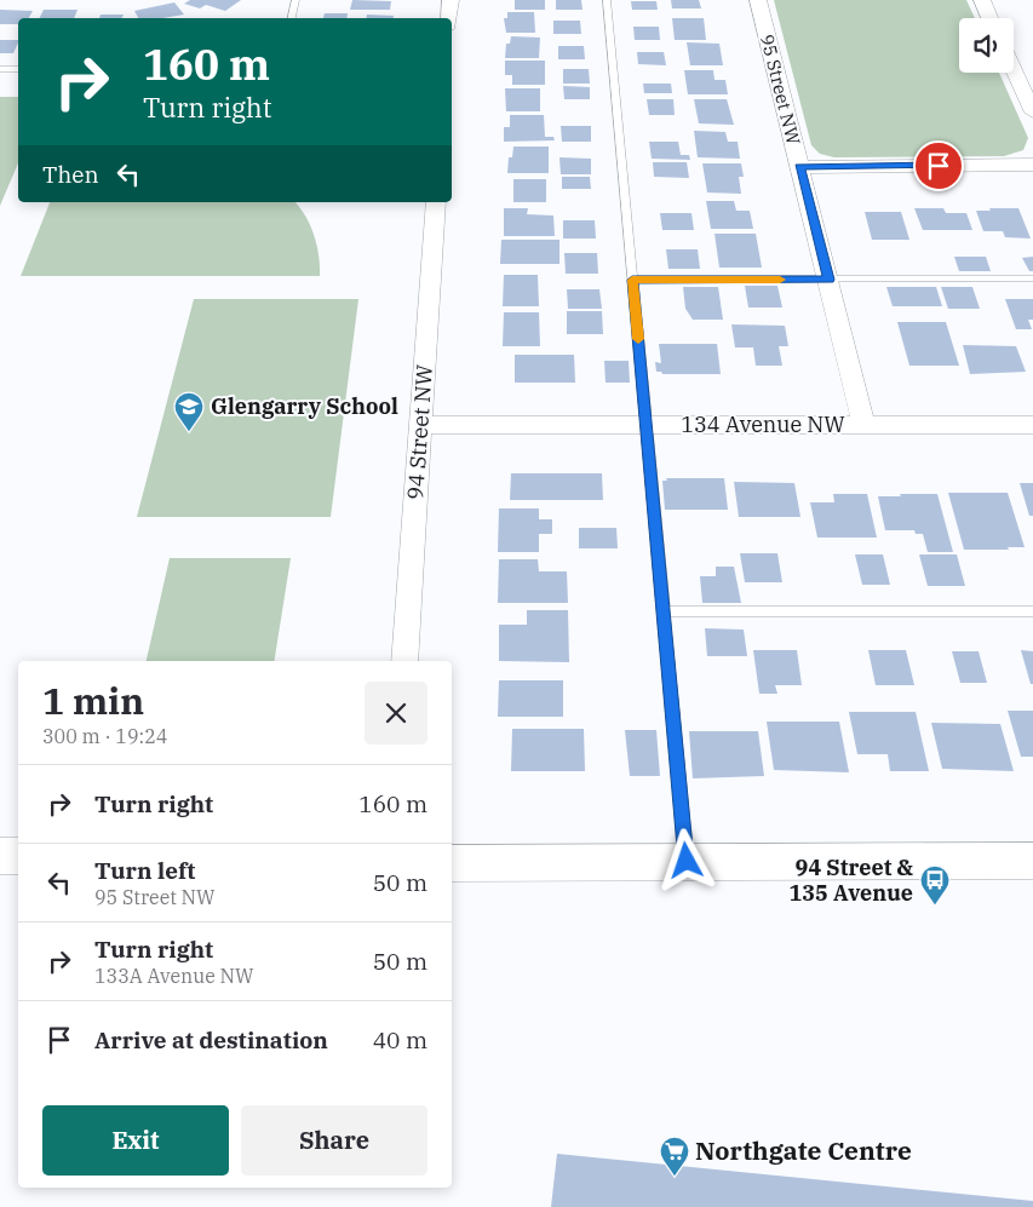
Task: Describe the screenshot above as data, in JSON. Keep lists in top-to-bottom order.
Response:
{
  "streets": {
    "street": ["95 Street NW", "134 Avenue NW", "94 Street NW"]
  },
  "crossings": [
    ["95 Street NW", "134 Avenue NW"],
    ["134 Avenue NW", "94 Street NW"]
  ],
  "places": {
    "school or university": ["Glengarry School"],
    "bus stop": ["94 Street & 135 Avenue"],
    "supermarket": ["Northgate Centre"]
  },
  "page": {
    "turn": ["160 m", "Turn right"],
    "then": "Then",
    "heading": ["1 min", "300 m · 19:24"],
    "list": [
      {
        "name": "Turn right",
        "value": "160 m"
      },
      {
        "name": "Turn left",
        "note": "95 Street NW",
        "value": "50 m"
      },
      {
        "name": "Turn right",
        "note": "133A Avenue NW",
        "value": "50 m"
      },
      {
        "name": "Arrive at destination",
        "value": "40 m"
      }
    ],
    "buttons": ["Exit", "Share"]
  }
}
